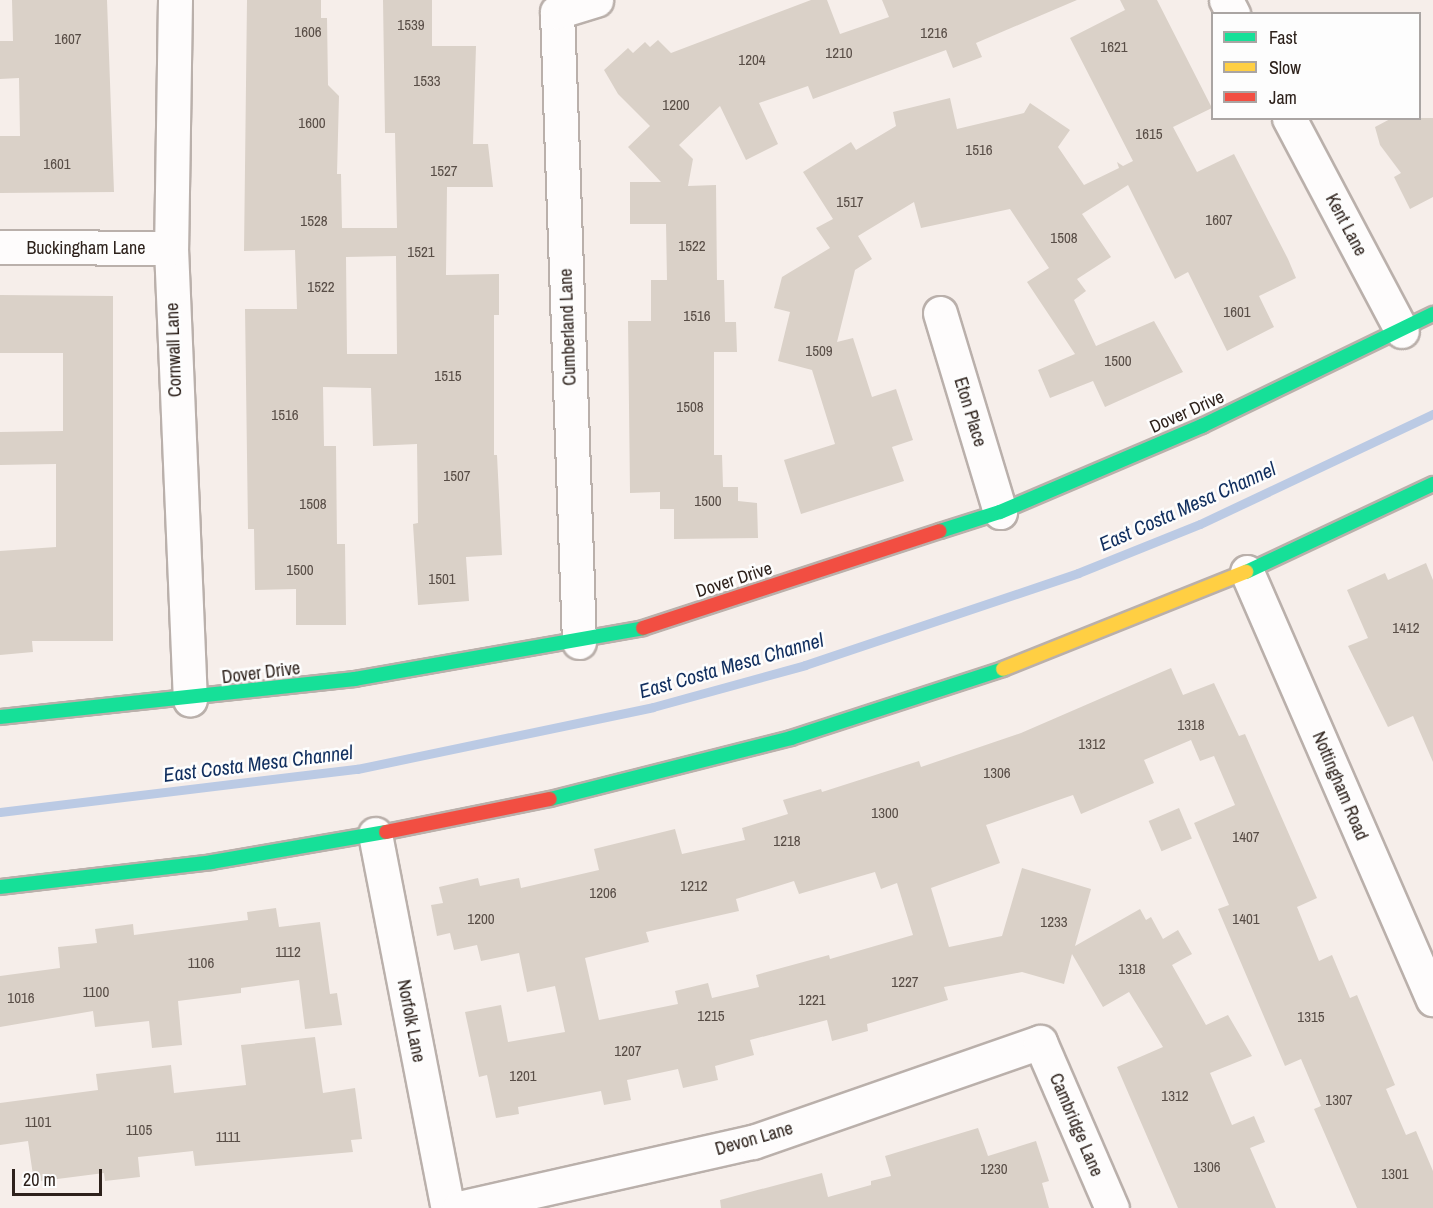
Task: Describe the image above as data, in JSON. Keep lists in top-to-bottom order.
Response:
{
  "streets": {
    "street": [
      "Kent Lane",
      "Buckingham Lane",
      "Cumberland Lane",
      "Cornwall Lane",
      "Eton Place",
      "Dover Drive",
      "Nottingham Road",
      "Norfolk Lane",
      "Cambridge Lane",
      "Devon Lane"
    ]
  },
  "crossings": [
    ["Kent Lane", "Dover Drive"],
    ["Buckingham Lane", "Cornwall Lane"],
    ["Cumberland Lane", "Dover Drive"],
    ["Cornwall Lane", "Dover Drive"],
    ["Eton Place", "Dover Drive"],
    ["Cambridge Lane", "Devon Lane"]
  ],
  "water": ["East Costa Mesa Channel"],
  "house_numbers": [
    "1539",
    "1606",
    "1216",
    "1607",
    "1621",
    "1210",
    "1204",
    "1533",
    "1200",
    "1600",
    "1615",
    "1516",
    "1601",
    "1527",
    "1517",
    "1607",
    "1528",
    "1508",
    "1522",
    "1521",
    "1522",
    "1601",
    "1516",
    "1509",
    "1500",
    "1515",
    "1508",
    "1516",
    "1507",
    "1500",
    "1508",
    "1500",
    "1501",
    "1412",
    "1318",
    "1312",
    "1306",
    "1300",
    "1407",
    "1218",
    "1212",
    "1206",
    "1200",
    "1401",
    "1233",
    "1112",
    "1106",
    "1318",
    "1227",
    "1100",
    "1016",
    "1221",
    "1215",
    "1315",
    "1207",
    "1201",
    "1312",
    "1307",
    "1101",
    "1105",
    "1111",
    "1306",
    "1230",
    "1301"
  ],
  "legend": ["Fast", "Slow", "Jam"],
  "scale_bar": "20 m"
}
